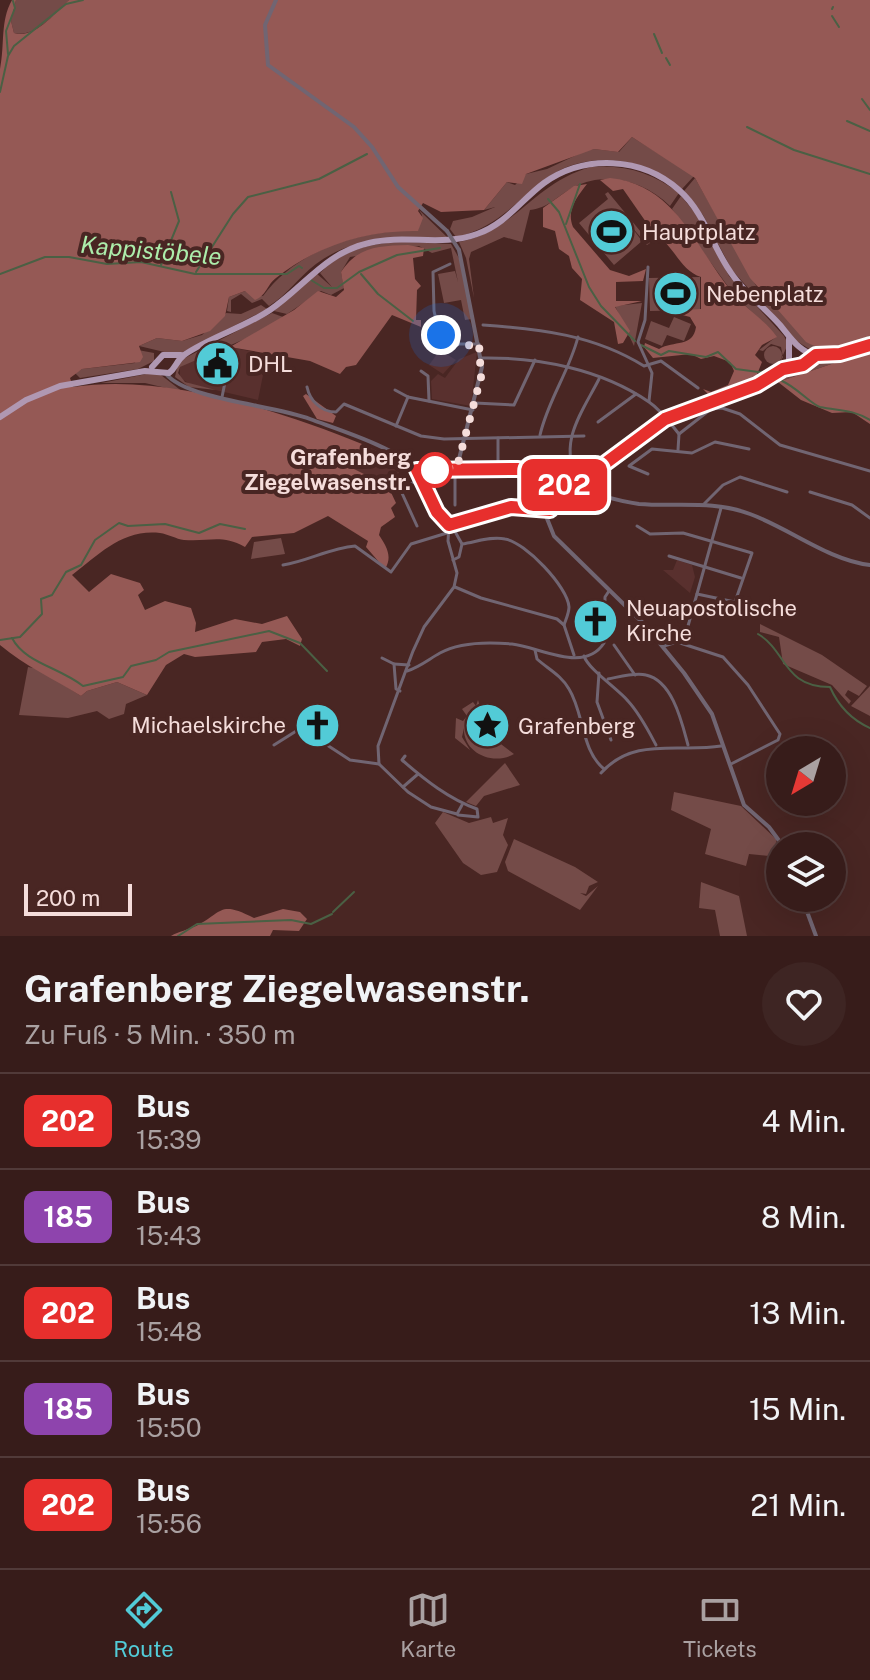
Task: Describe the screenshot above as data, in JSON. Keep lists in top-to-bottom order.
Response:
{
  "water": ["Kappistöbele"],
  "places": {
    "sports": ["Hauptplatz", "Nebenplatz"],
    "public building": ["DHL"],
    "other": ["Grafenberg Ziegelwasenstr."],
    "church": ["Neuapostolische Kirche", "Michaelskirche"],
    "place": ["Grafenberg"]
  },
  "lines": ["bus line 202"],
  "scale_bar": "200 m",
  "north": "bottom left",
  "page": {
    "on_map": "202",
    "scale": "200 m",
    "heading": ["Grafenberg Ziegelwasenstr.", "Zu Fuß · 5 Min. · 350 m"],
    "list": [
      {
        "mark": "202",
        "name": "Bus",
        "note": "15:39",
        "value": "4 Min."
      },
      {
        "mark": "185",
        "name": "Bus",
        "note": "15:43",
        "value": "8 Min."
      },
      {
        "mark": "202",
        "name": "Bus",
        "note": "15:48",
        "value": "13 Min."
      },
      {
        "mark": "185",
        "name": "Bus",
        "note": "15:50",
        "value": "15 Min."
      },
      {
        "mark": "202",
        "name": "Bus",
        "note": "15:56",
        "value": "21 Min."
      }
    ],
    "tabs": ["Route", "Karte", "Tickets"]
  }
}
